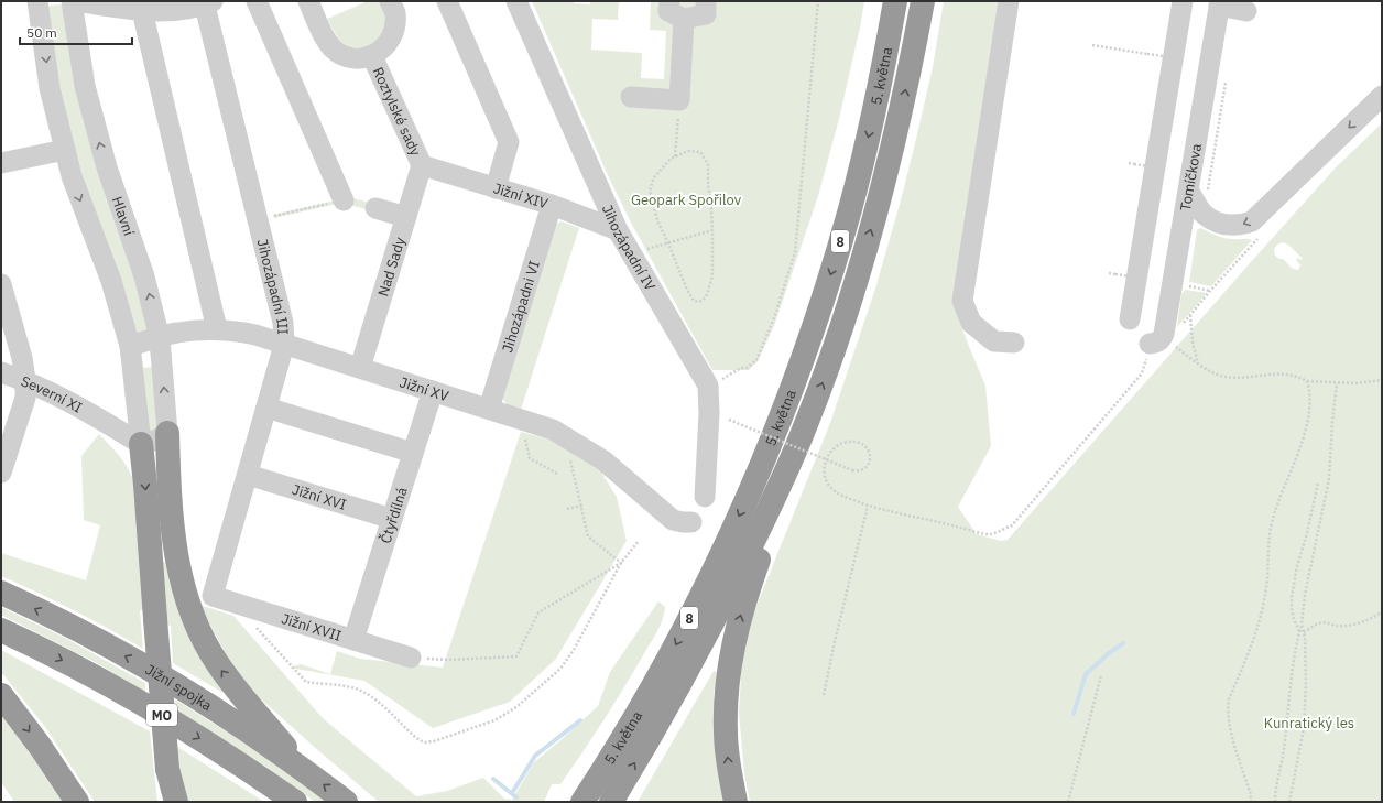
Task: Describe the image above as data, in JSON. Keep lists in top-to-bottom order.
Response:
{
  "streets": {
    "highway": [
      "5. května",
      "8",
      "Jižní spojka",
      "MO"
    ],
    "street": [
      "Roztylské sady",
      "Tomíčkova",
      "Jižní XIV",
      "Hlavní",
      "Jihozápadní IV",
      "Nad Sady",
      "Jihozápadní III",
      "Jihozápadni VI",
      "Jižní XV",
      "Severní XI",
      "Jižní XVI",
      "Čtyřdílná",
      "Jižní XVII"
    ]
  },
  "crossings": [
    ["Roztylské sady", "Jižní XIV"],
    ["Roztylské sady", "Nad Sady"],
    ["Jižní XIV", "Jihozápadní IV"],
    ["Jižní XIV", "Nad Sady"],
    ["Jižní XIV", "Jihozápadni VI"],
    ["Hlavní", "Jižní XV"],
    ["Nad Sady", "Jižní XV"],
    ["Jihozápadní III", "Jižní XV"],
    ["Jihozápadní III", "Jižní XVI"],
    ["Jihozápadní III", "Jižní XVII"],
    ["Jihozápadni VI", "Jižní XV"],
    ["Jižní XV", "Čtyřdílná"],
    ["Jižní XVI", "Čtyřdílná"],
    ["Čtyřdílná", "Jižní XVII"]
  ],
  "parks": ["Geopark Spořilov", "Kunratický les"],
  "scale_bar": "50 m"
}
